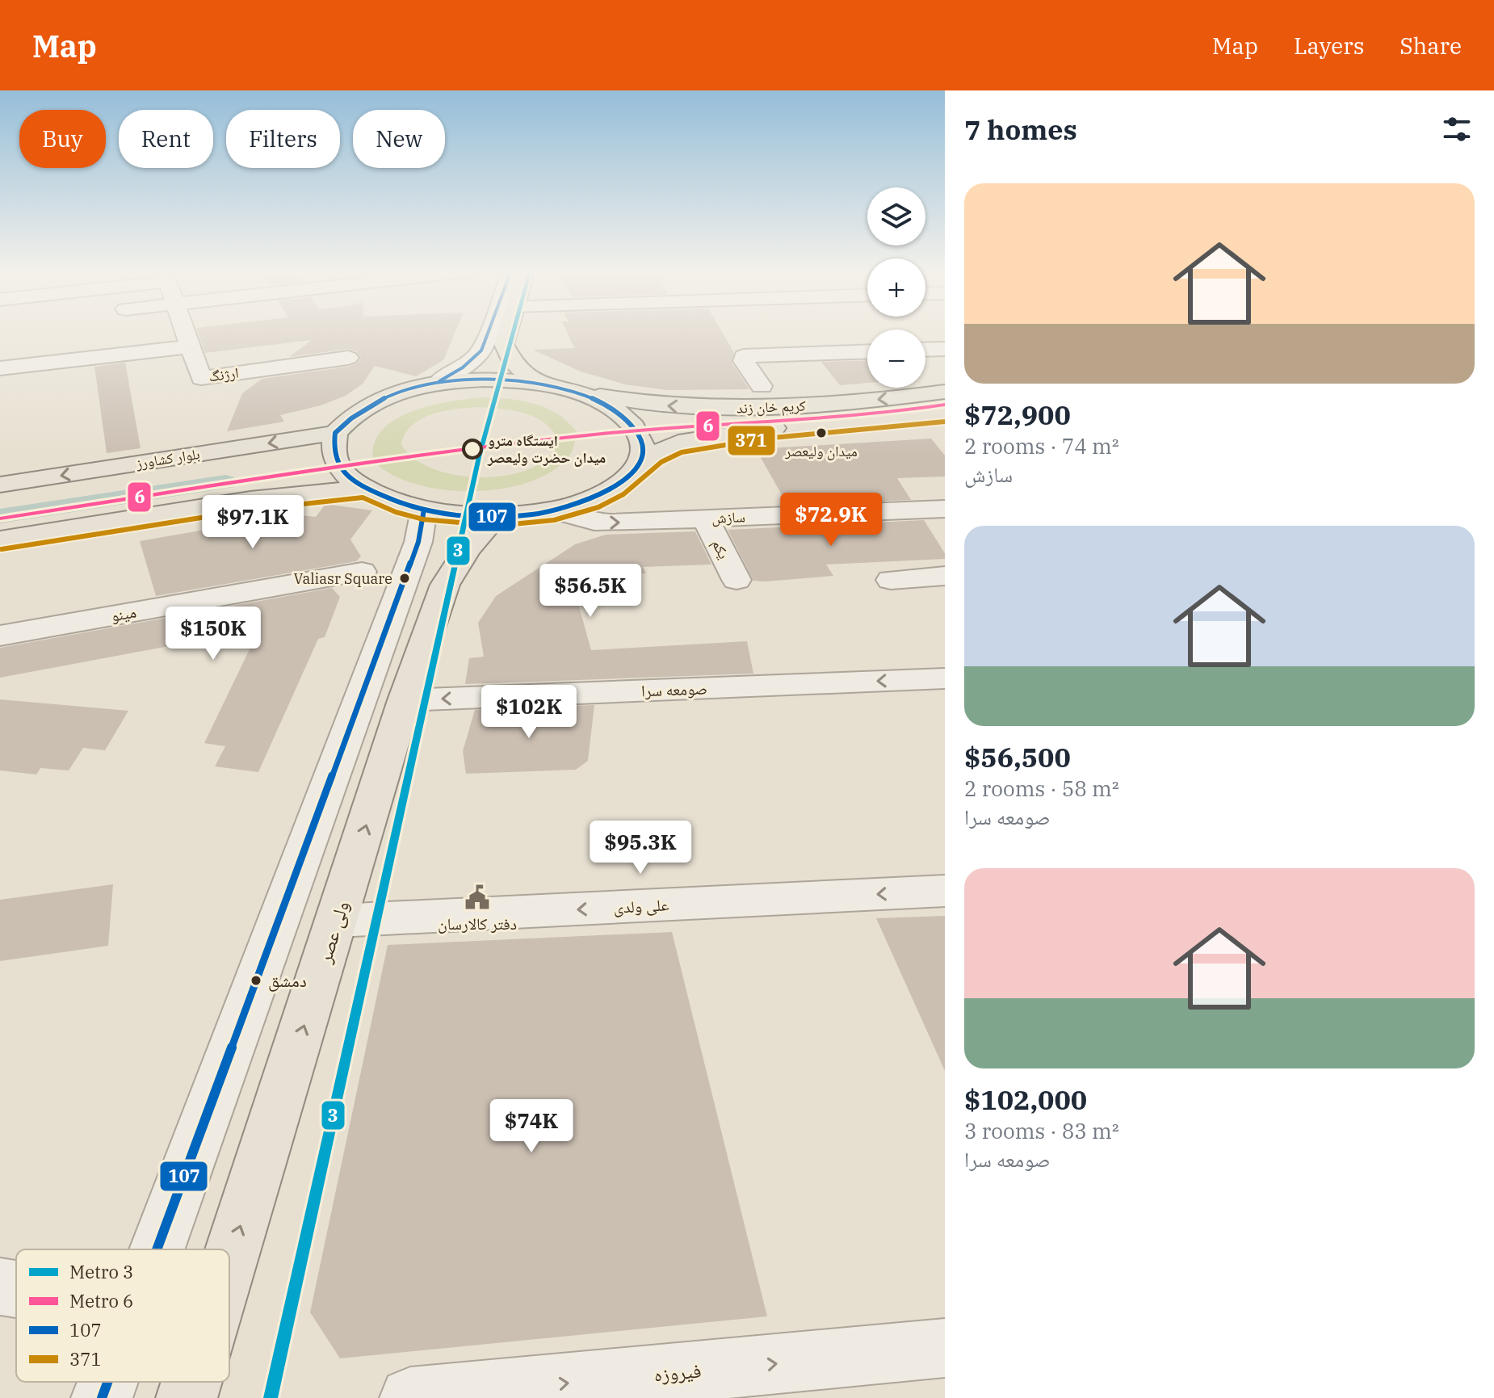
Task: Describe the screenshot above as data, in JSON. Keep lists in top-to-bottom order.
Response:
{
  "streets": {
    "main road": ["کریم خان زند", "بلوار کشاورز", "ولی عصر"],
    "street": [
      "ارژنگ",
      "سازش",
      "یکم",
      "مینو",
      "صومعه سرا",
      "علی ولدی",
      "فیروزه"
    ]
  },
  "crossings": [
    ["سازش", "یکم"],
    ["صومعه سرا", "ولی عصر"],
    ["علی ولدی", "ولی عصر"]
  ],
  "one_way": [
    "سازش",
    "صومعه سرا",
    "علی ولدی",
    "ولی عصر",
    "فیروزه"
  ],
  "places": {
    "other": [
      "میدان ولیعصر",
      "ایستگاه مترو میدان حضرت ولیعصر",
      "Valiasr Square",
      "دمشق"
    ],
    "public building": ["دفتر کالارسان"]
  },
  "lines": [
    "metro line 3",
    "transit line 107",
    "metro line 6",
    "transit line 371"
  ],
  "legend": [
    "Metro 3",
    "Metro 6",
    "107",
    "371"
  ],
  "page": {
    "header": "Map",
    "nav": ["Map", "Layers", "Share"],
    "heading": "7 homes",
    "chip": [
      "Buy",
      "Rent",
      "Filters",
      "New"
    ],
    "list": [
      {
        "name": "$72,900",
        "note": "2 rooms · 74 m² · سازش"
      },
      {
        "name": "$56,500",
        "note": "2 rooms · 58 m² · صومعه سرا"
      },
      {
        "name": "$102,000",
        "note": "3 rooms · 83 m² · صومعه سرا"
      }
    ],
    "map_buttons": ["+", "−"],
    "price": [
      "$72.9K",
      "$97.1K",
      "$56.5K",
      "$150K",
      "$102K",
      "$95.3K",
      "$74K"
    ]
  }
}
